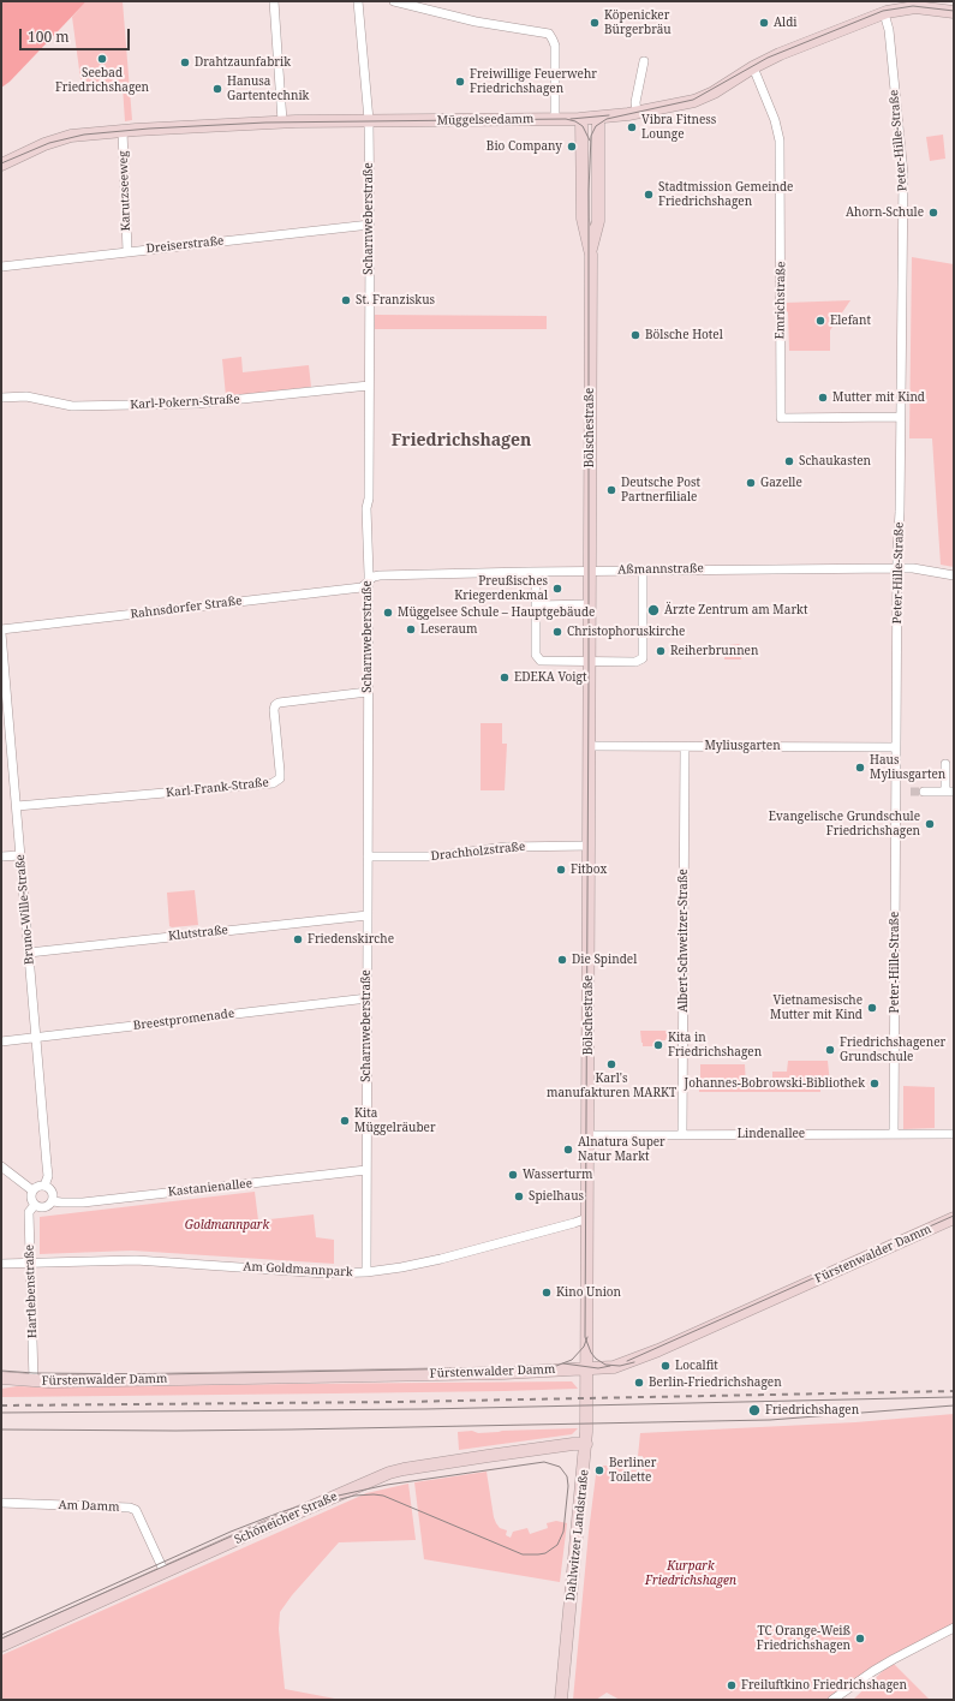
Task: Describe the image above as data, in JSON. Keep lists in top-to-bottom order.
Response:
{
  "streets": {
    "main road": [
      "Müggelseedamm",
      "Bölschestraße",
      "Fürstenwalder Damm",
      "Schöneicher Straße",
      "Dahlwitzer Landstraße"
    ],
    "street": [
      "Peter-Hille-Straße",
      "Karutzseeweg",
      "Scharnweberstraße",
      "Dreiserstraße",
      "Emrichstraße",
      "Karl-Pokern-Straße",
      "Aßmannstraße",
      "Rahnsdorfer Straße",
      "Myliusgarten",
      "Karl-Frank-Straße",
      "Drachholzstraße",
      "Bruno-Wille-Straße",
      "Klutstraße",
      "Albert-Schweitzer-Straße",
      "Breestpromenade",
      "Lindenallee",
      "Kastanienallee",
      "Am Goldmannpark",
      "Hartlebenstraße",
      "Am Damm"
    ]
  },
  "crossings": [
    ["Müggelseedamm", "Peter-Hille-Straße"],
    ["Müggelseedamm", "Karutzseeweg"],
    ["Müggelseedamm", "Scharnweberstraße"],
    ["Müggelseedamm", "Emrichstraße"],
    ["Müggelseedamm", "Bölschestraße"],
    ["Peter-Hille-Straße", "Emrichstraße"],
    ["Peter-Hille-Straße", "Aßmannstraße"],
    ["Peter-Hille-Straße", "Myliusgarten"],
    ["Peter-Hille-Straße", "Lindenallee"],
    ["Karutzseeweg", "Dreiserstraße"],
    ["Scharnweberstraße", "Dreiserstraße"],
    ["Scharnweberstraße", "Karl-Pokern-Straße"],
    ["Scharnweberstraße", "Aßmannstraße"],
    ["Scharnweberstraße", "Rahnsdorfer Straße"],
    ["Scharnweberstraße", "Karl-Frank-Straße"],
    ["Scharnweberstraße", "Drachholzstraße"],
    ["Scharnweberstraße", "Klutstraße"],
    ["Scharnweberstraße", "Breestpromenade"],
    ["Scharnweberstraße", "Kastanienallee"],
    ["Scharnweberstraße", "Am Goldmannpark"],
    ["Bölschestraße", "Aßmannstraße"],
    ["Bölschestraße", "Myliusgarten"],
    ["Bölschestraße", "Drachholzstraße"],
    ["Bölschestraße", "Lindenallee"],
    ["Bölschestraße", "Fürstenwalder Damm"],
    ["Bölschestraße", "Am Goldmannpark"],
    ["Bölschestraße", "Dahlwitzer Landstraße"],
    ["Aßmannstraße", "Rahnsdorfer Straße"],
    ["Rahnsdorfer Straße", "Bruno-Wille-Straße"],
    ["Myliusgarten", "Albert-Schweitzer-Straße"],
    ["Karl-Frank-Straße", "Bruno-Wille-Straße"],
    ["Bruno-Wille-Straße", "Klutstraße"],
    ["Bruno-Wille-Straße", "Breestpromenade"],
    ["Bruno-Wille-Straße", "Kastanienallee"],
    ["Bruno-Wille-Straße", "Hartlebenstraße"],
    ["Albert-Schweitzer-Straße", "Lindenallee"],
    ["Kastanienallee", "Hartlebenstraße"],
    ["Fürstenwalder Damm", "Hartlebenstraße"],
    ["Fürstenwalder Damm", "Dahlwitzer Landstraße"],
    ["Am Goldmannpark", "Hartlebenstraße"],
    ["Am Damm", "Schöneicher Straße"],
    ["Schöneicher Straße", "Dahlwitzer Landstraße"]
  ],
  "districts": ["Friedrichshagen"],
  "parks": ["Goldmannpark", "Kurpark Friedrichshagen"],
  "places": [
    "Köpenicker Bürgerbräu",
    "Aldi",
    "Seebad Friedrichshagen",
    "Drahtzaunfabrik",
    "Freiwillige Feuerwehr Friedrichshagen",
    "Hanusa Gartentechnik",
    "Vibra Fitness Lounge",
    "Bio Company",
    "Stadtmission Gemeinde Friedrichshagen",
    "Ahorn-Schule",
    "St. Franziskus",
    "Elefant",
    "Bölsche Hotel",
    "Mutter mit Kind",
    "Schaukasten",
    "Gazelle",
    "Deutsche Post Partnerfiliale",
    "Preußisches Kriegerdenkmal",
    "Ärzte Zentrum am Markt",
    "Müggelsee Schule – Hauptgebäude",
    "Leseraum",
    "Christophoruskirche",
    "Reiherbrunnen",
    "EDEKA Voigt",
    "Haus Myliusgarten",
    "Evangelische Grundschule Friedrichshagen",
    "Fitbox",
    "Friedenskirche",
    "Die Spindel",
    "Vietnamesische Mutter mit Kind",
    "Kita in Friedrichshagen",
    "Friedrichshagener Grundschule",
    "Karl's manufakturen MARKT",
    "Johannes-Bobrowski-Bibliothek",
    "Kita Müggelräuber",
    "Alnatura Super Natur Markt",
    "Wasserturm",
    "Spielhaus",
    "Kino Union",
    "Localfit",
    "Berlin-Friedrichshagen",
    "Friedrichshagen",
    "Berliner Toilette",
    "TC Orange-Weiß Friedrichshagen",
    "Freiluftkino Friedrichshagen"
  ],
  "scale_bar": "100 m"
}
